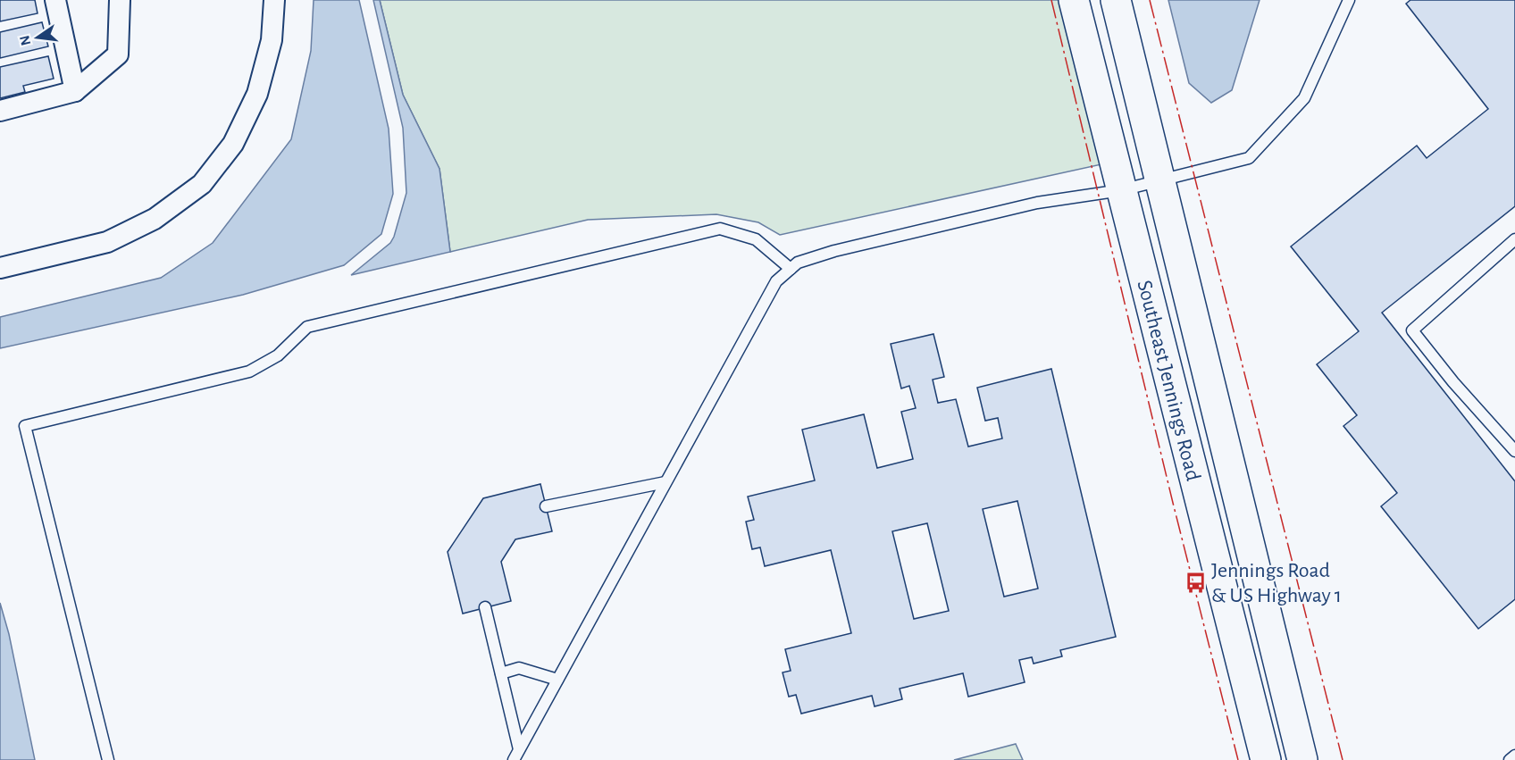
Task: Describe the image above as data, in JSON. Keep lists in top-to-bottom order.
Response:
{
  "streets": {
    "street": ["Southeast Jennings Road"]
  },
  "places": {
    "bus stop": ["Jennings Road & US Highway 1"]
  },
  "north": "left"
}
